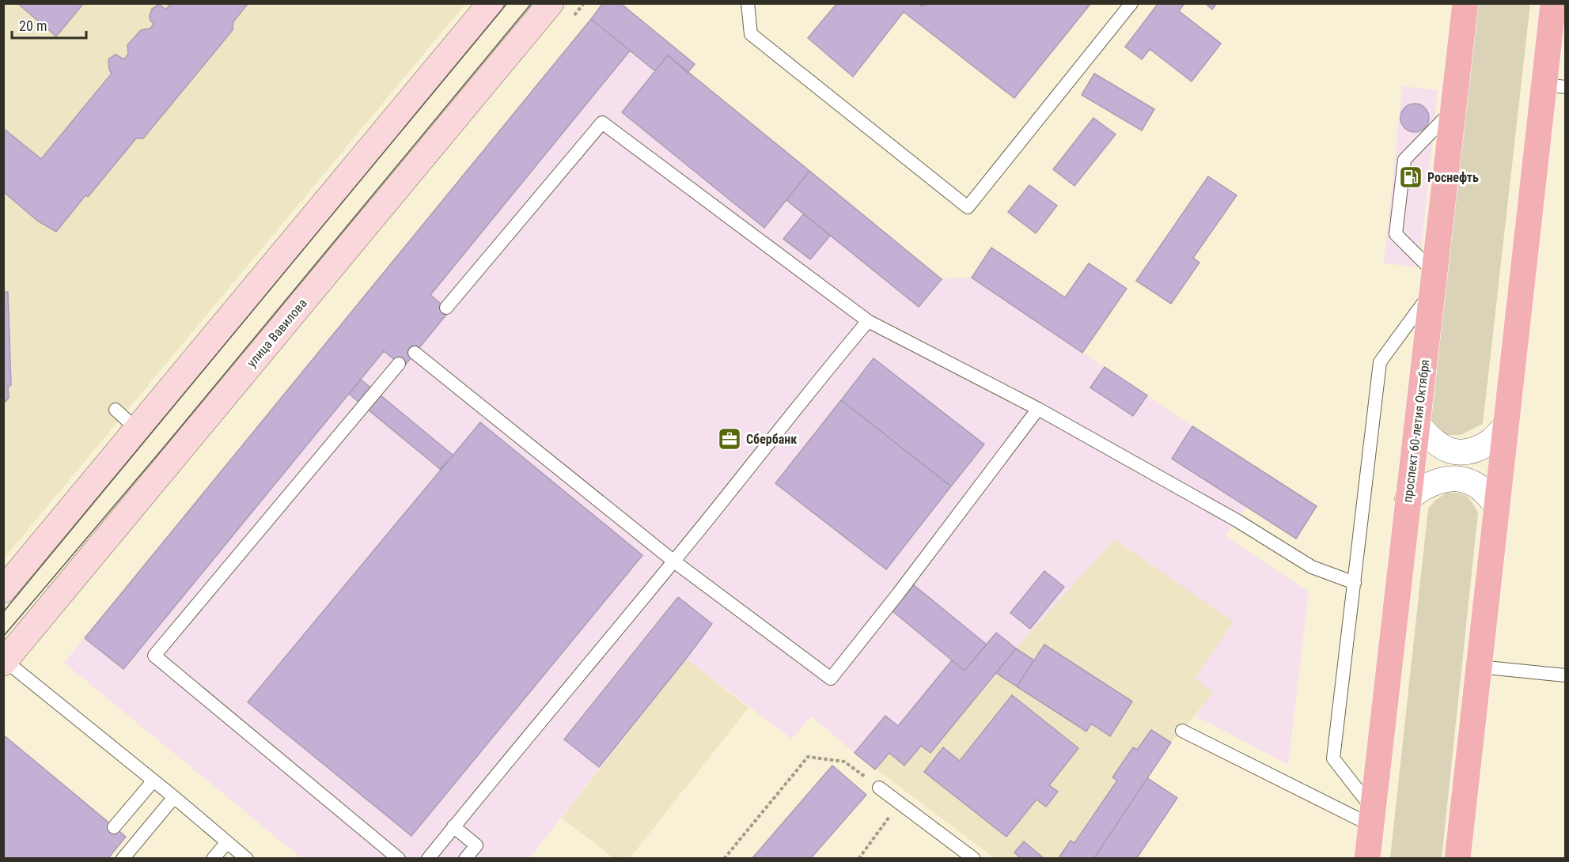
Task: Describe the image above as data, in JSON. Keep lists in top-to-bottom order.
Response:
{
  "streets": {
    "main road": ["улица Вавилова", "проспект 60-летия Октября"]
  },
  "places": {
    "fuel station": ["Роснефть"],
    "office": ["Сбербанк"]
  },
  "scale_bar": "20 m"
}
